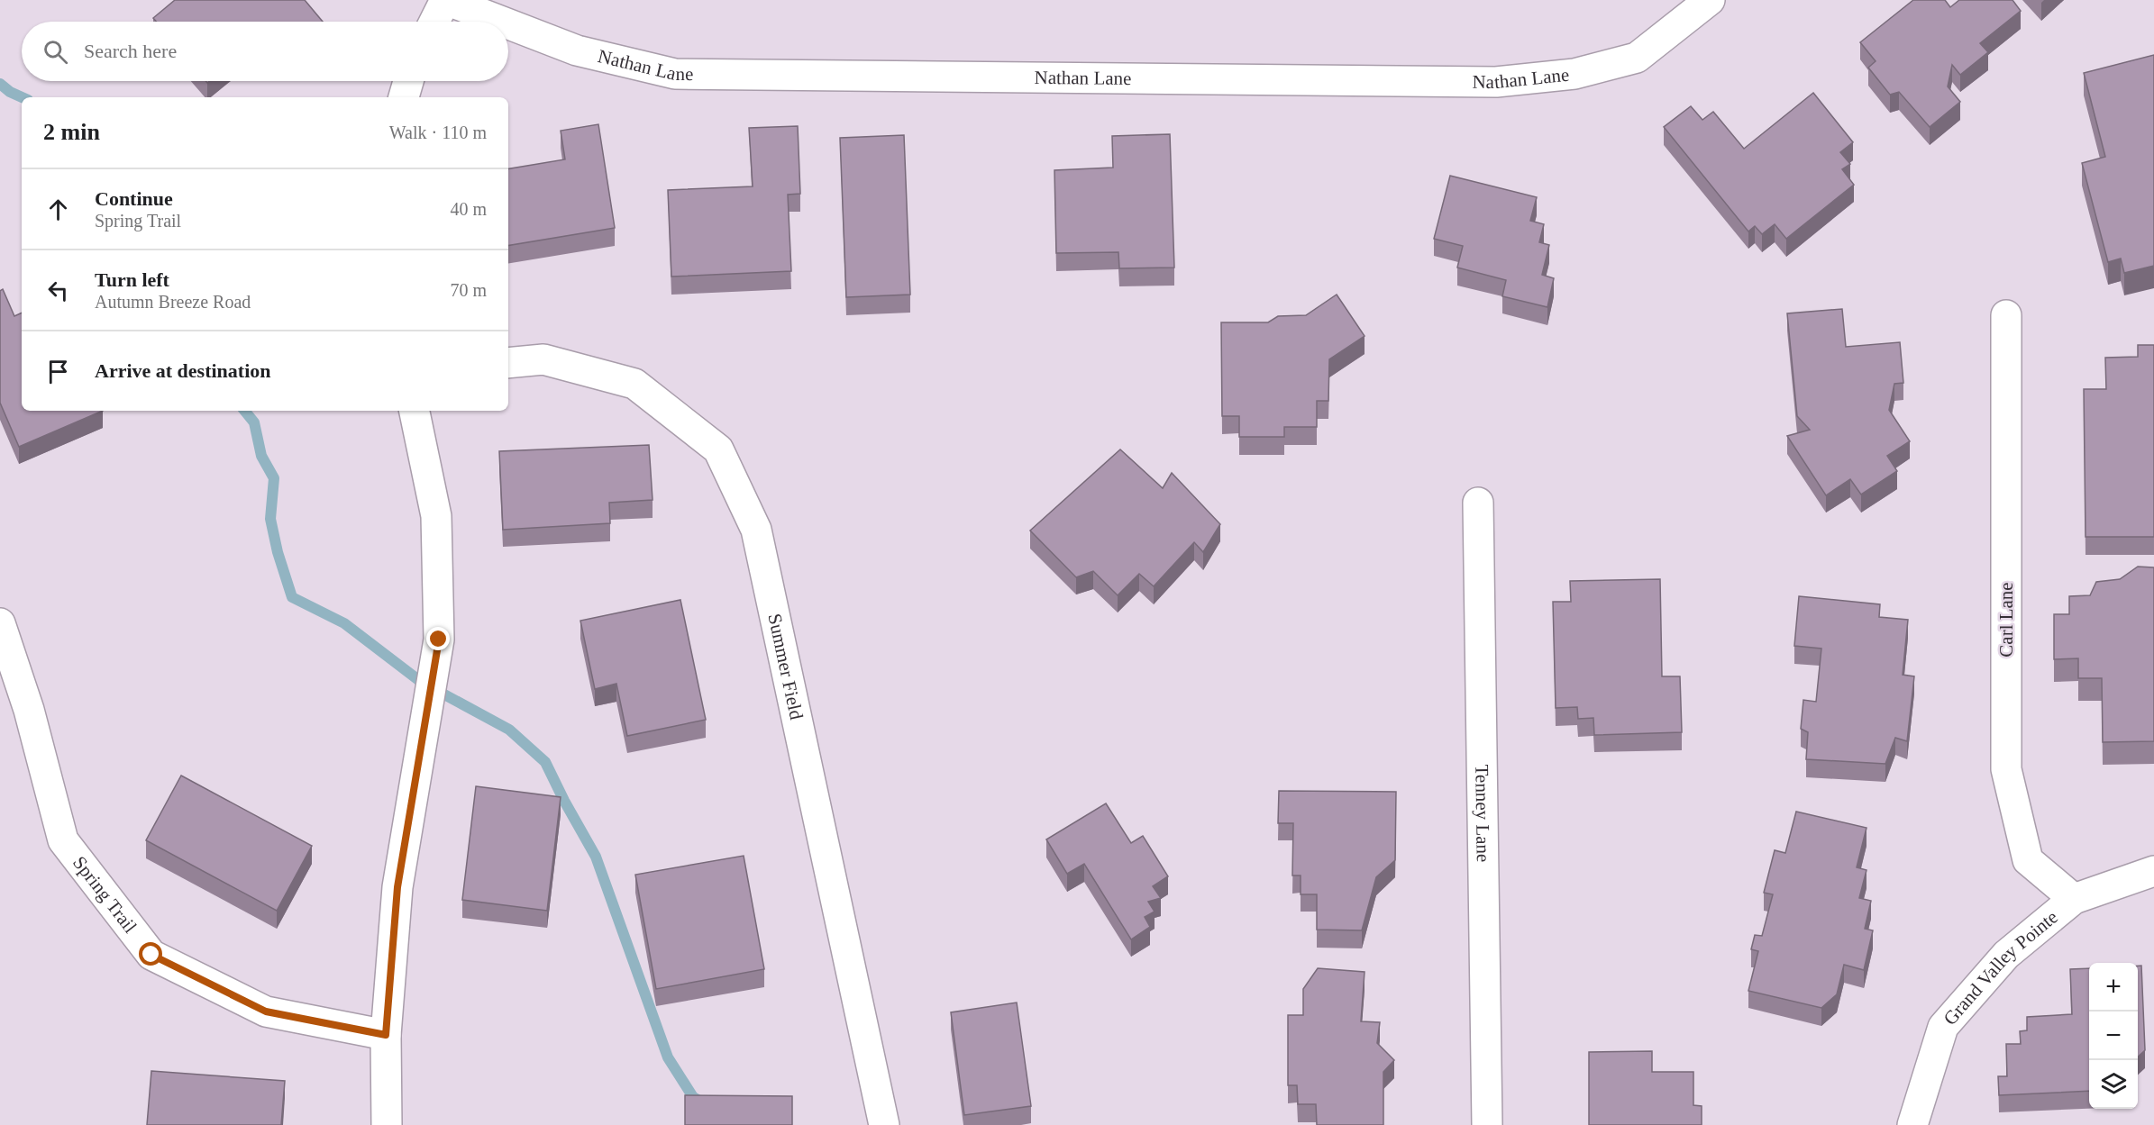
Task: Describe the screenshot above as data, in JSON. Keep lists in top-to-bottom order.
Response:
{
  "streets": {
    "street": [
      "Nathan Lane",
      "Carl Lane",
      "Summer Field",
      "Tenney Lane",
      "Spring Trail",
      "Grand Valley Pointe"
    ]
  },
  "crossings": [
    ["Carl Lane", "Grand Valley Pointe"]
  ],
  "page": {
    "search": "Search here",
    "heading": ["2 min", "Walk · 110 m"],
    "list": [
      ["Continue", "Spring Trail", "40 m"],
      ["Turn left", "Autumn Breeze Road", "70 m"],
      "Arrive at destination"
    ],
    "map_buttons": ["+", "−"]
  }
}
